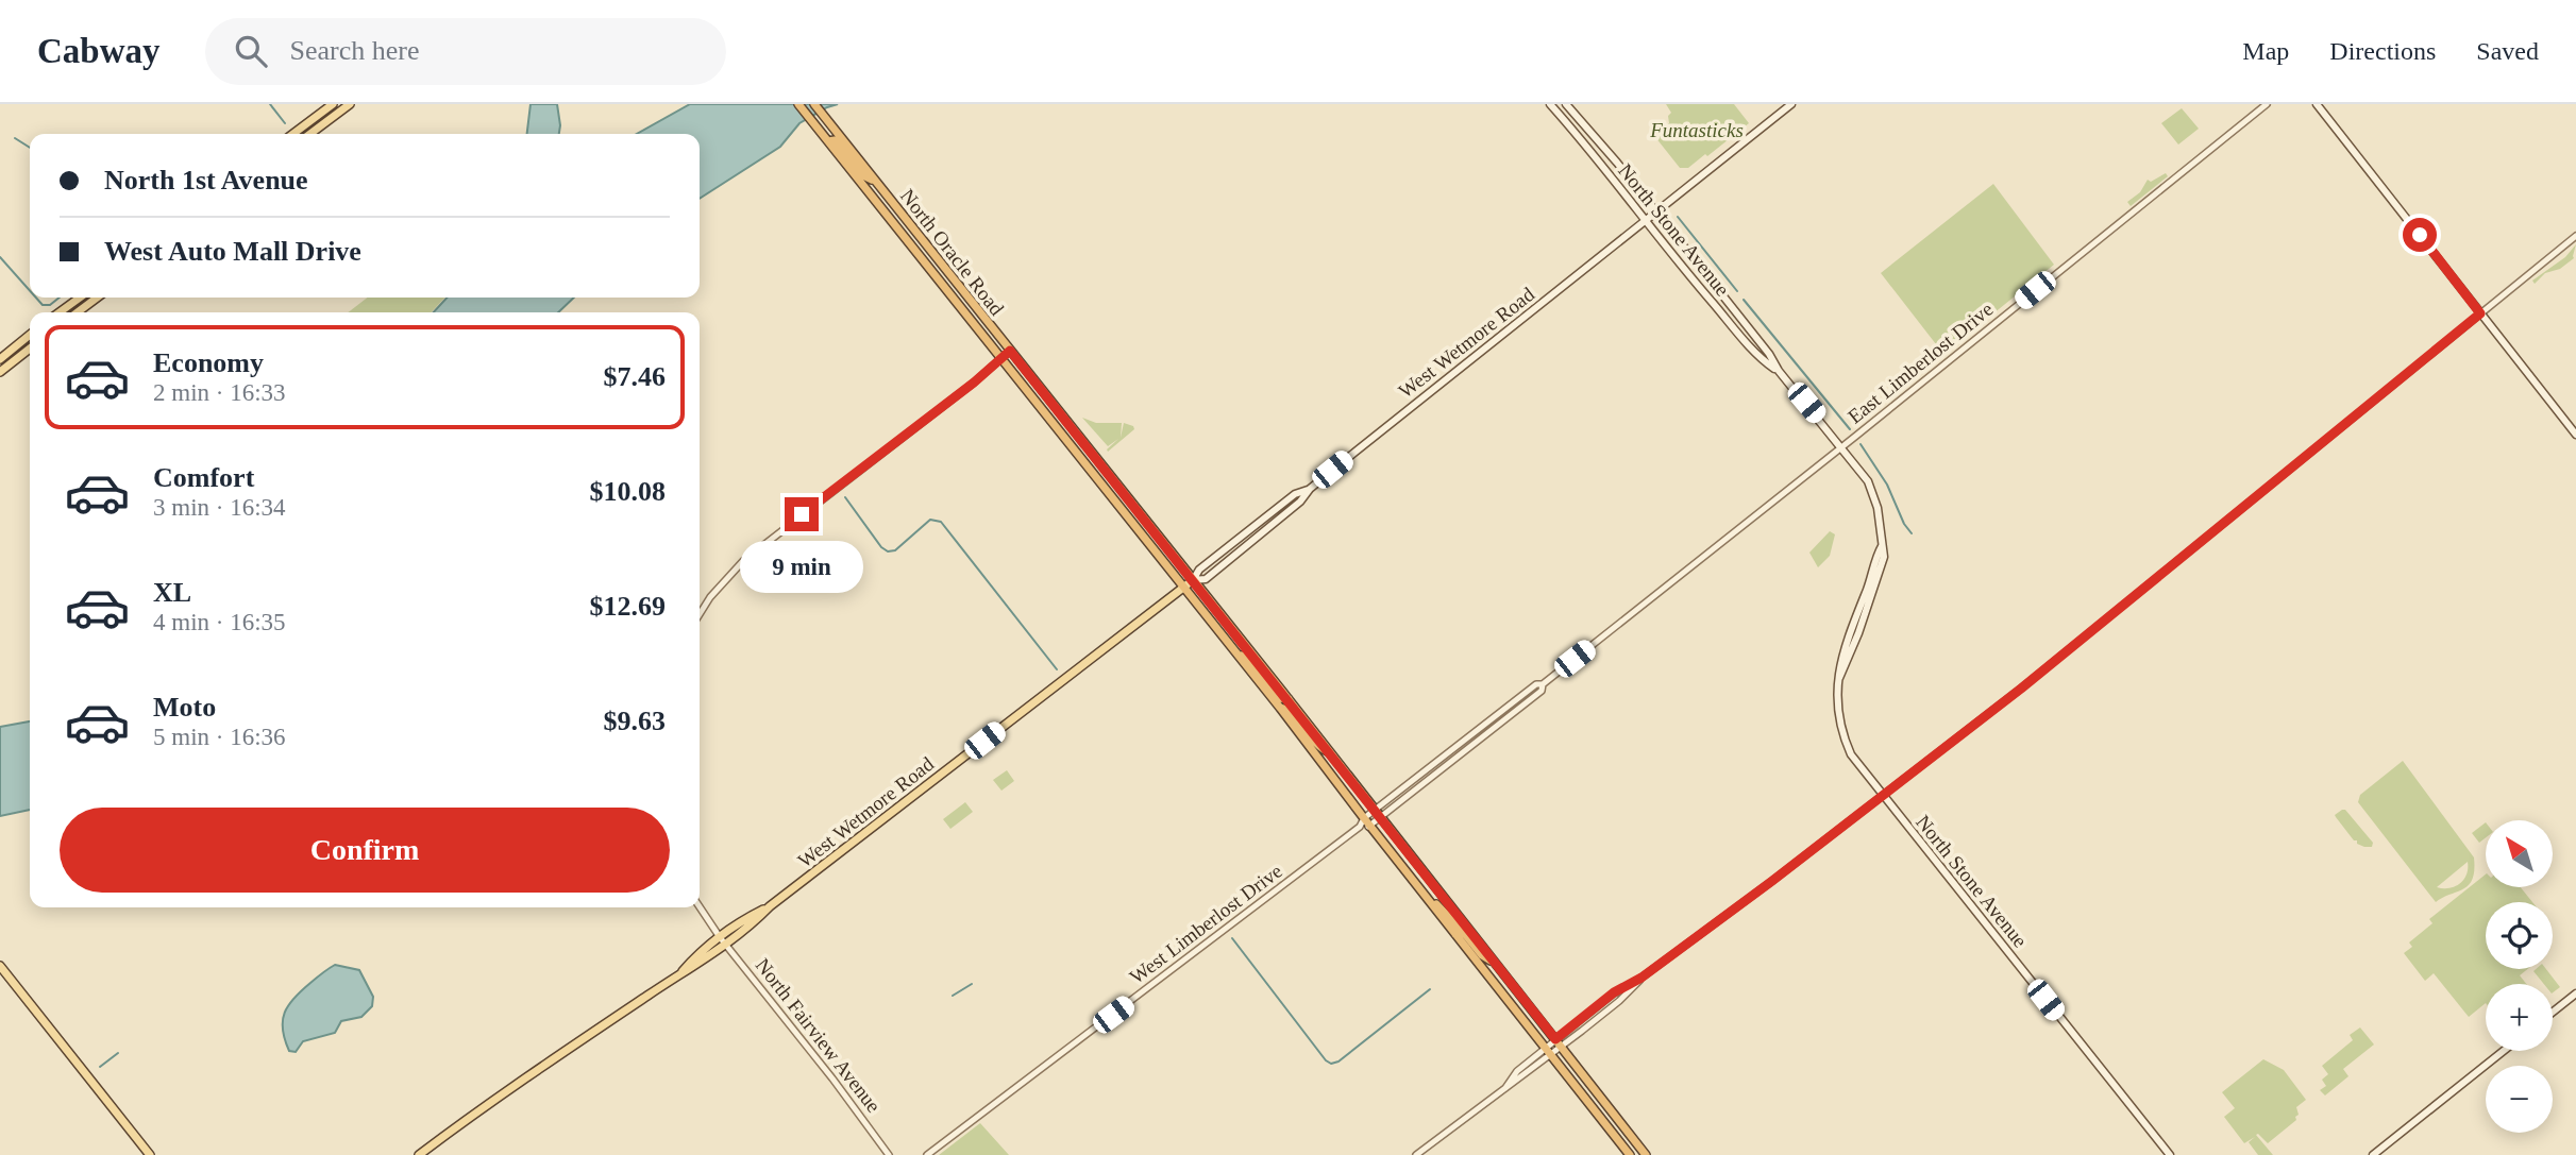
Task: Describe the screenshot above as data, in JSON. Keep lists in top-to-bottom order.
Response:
{
  "streets": {
    "highway": ["North Oracle Road"],
    "main road": ["North Stone Avenue", "West Wetmore Road"],
    "street": ["East Limberlost Drive", "West Limberlost Drive", "North Fairview Avenue"]
  },
  "crossings": [
    ["North Stone Avenue", "West Wetmore Road"],
    ["North Stone Avenue", "East Limberlost Drive"],
    ["North Oracle Road", "West Wetmore Road"],
    ["North Oracle Road", "West Limberlost Drive"],
    ["West Wetmore Road", "North Fairview Avenue"],
    ["East Limberlost Drive", "West Limberlost Drive"]
  ],
  "parks": ["Funtasticks"],
  "north": "top left",
  "page": {
    "header": "Cabway",
    "search": "Search here",
    "nav": ["Map", "Directions", "Saved"],
    "banner": ["North 1st Avenue", "West Auto Mall Drive"],
    "list": [
      {
        "name": "Economy",
        "note": "2 min · 16:33",
        "value": "$7.46"
      },
      {
        "name": "Comfort",
        "note": "3 min · 16:34",
        "value": "$10.08"
      },
      {
        "name": "XL",
        "note": "4 min · 16:35",
        "value": "$12.69"
      },
      {
        "name": "Moto",
        "note": "5 min · 16:36",
        "value": "$9.63"
      }
    ],
    "bubble": "9 min",
    "buttons": "Confirm",
    "map_buttons": ["+", "−"]
  }
}
